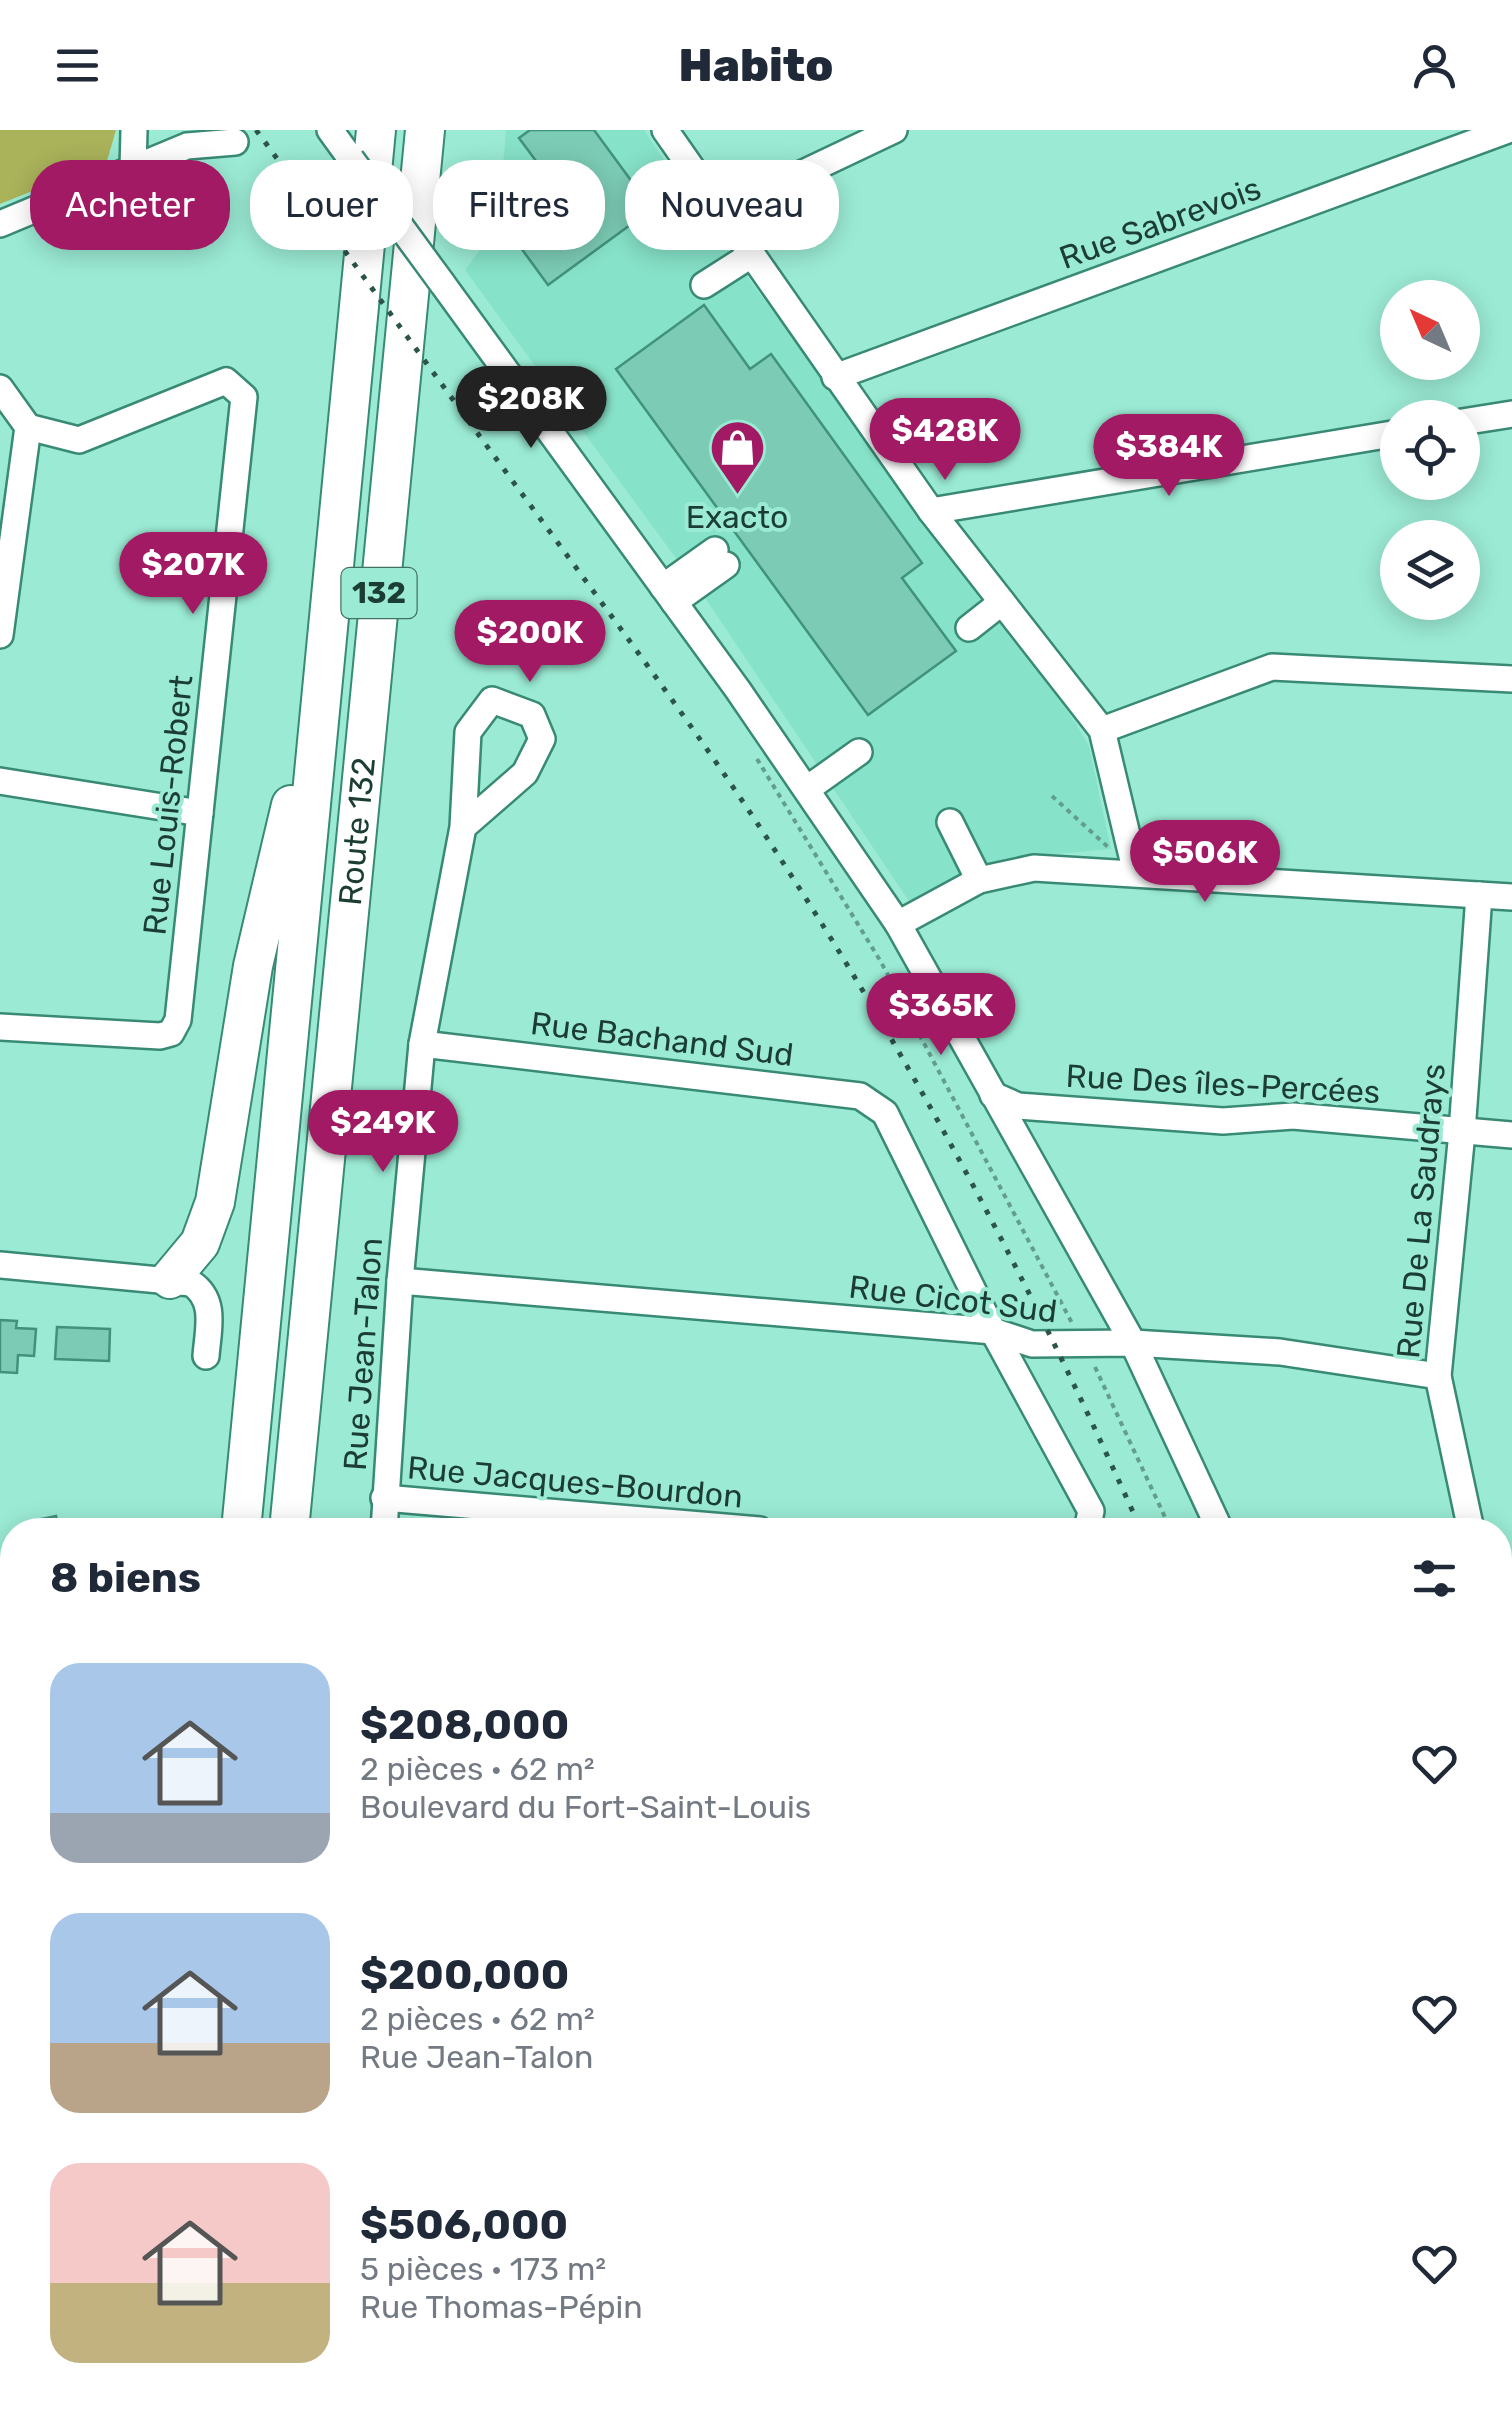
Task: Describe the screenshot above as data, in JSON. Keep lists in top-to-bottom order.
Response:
{
  "streets": {
    "highway": ["132", "Route 132"],
    "street": [
      "Rue Sabrevois",
      "Rue Louis-Robert",
      "Rue Bachand Sud",
      "Rue Des îles-Percées",
      "Rue De La Saudrays",
      "Rue Cicot Sud",
      "Rue Jean-Talon",
      "Rue Jacques-Bourdon"
    ]
  },
  "crossings": [
    ["Rue Bachand Sud", "Rue Cicot Sud"],
    ["Rue Bachand Sud", "Rue Jean-Talon"],
    ["Rue Des îles-Percées", "Rue De La Saudrays"],
    ["Rue De La Saudrays", "Rue Cicot Sud"],
    ["Rue Cicot Sud", "Rue Jean-Talon"],
    ["Rue Jean-Talon", "Rue Jacques-Bourdon"]
  ],
  "places": {
    "shop": ["Exacto"]
  },
  "north": "top left",
  "page": {
    "header": "Habito",
    "chip": [
      "Acheter",
      "Louer",
      "Filtres",
      "Nouveau"
    ],
    "price": [
      "$208K",
      "$428K",
      "$384K",
      "$207K",
      "$200K",
      "$506K",
      "$365K",
      "$249K"
    ],
    "heading": "8 biens",
    "list": [
      {
        "name": "$208,000",
        "note": "2 pièces · 62 m² · Boulevard du Fort-Saint-Louis"
      },
      {
        "name": "$200,000",
        "note": "2 pièces · 62 m² · Rue Jean-Talon"
      },
      {
        "name": "$506,000",
        "note": "5 pièces · 173 m² · Rue Thomas-Pépin"
      }
    ]
  }
}
